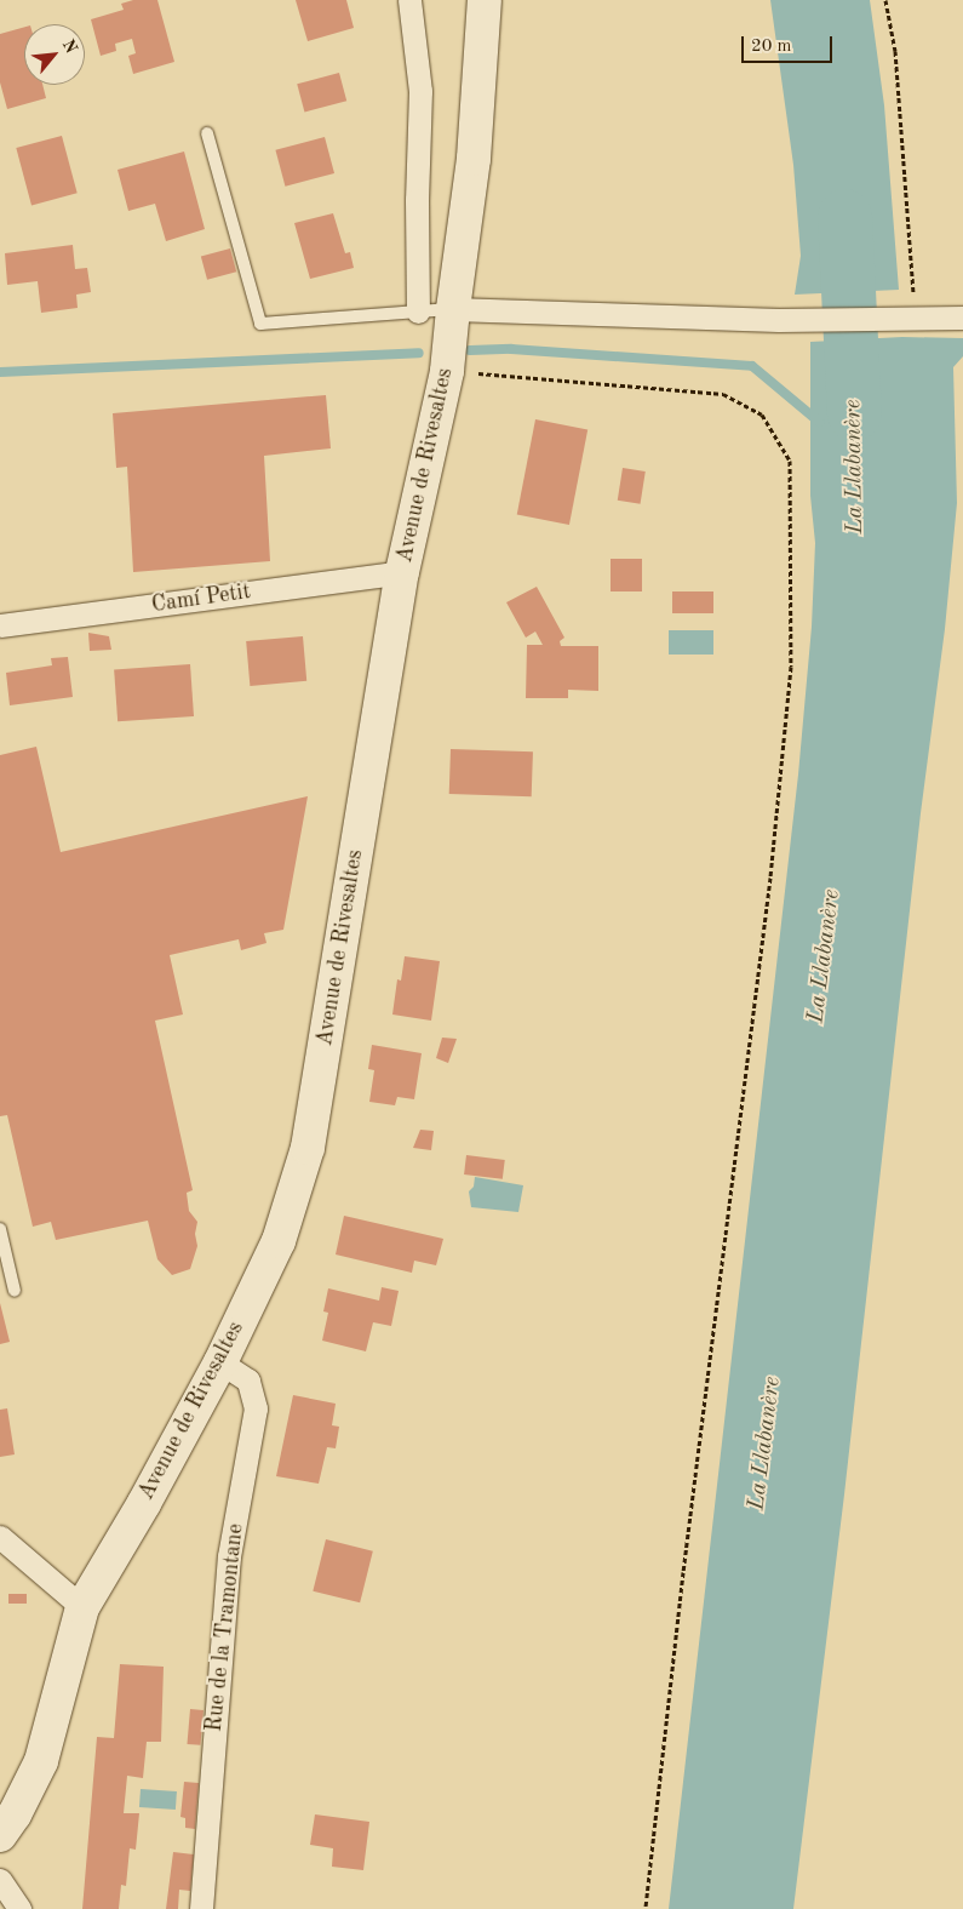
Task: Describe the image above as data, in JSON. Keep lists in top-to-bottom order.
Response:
{
  "streets": {
    "main road": ["Avenue de Rivesaltes"],
    "street": ["Camí Petit", "Rue de la Tramontane"]
  },
  "crossings": [
    ["Avenue de Rivesaltes", "Camí Petit"],
    ["Avenue de Rivesaltes", "Rue de la Tramontane"]
  ],
  "water": ["La Llabanère"],
  "scale_bar": "20 m",
  "north": "top right"
}
